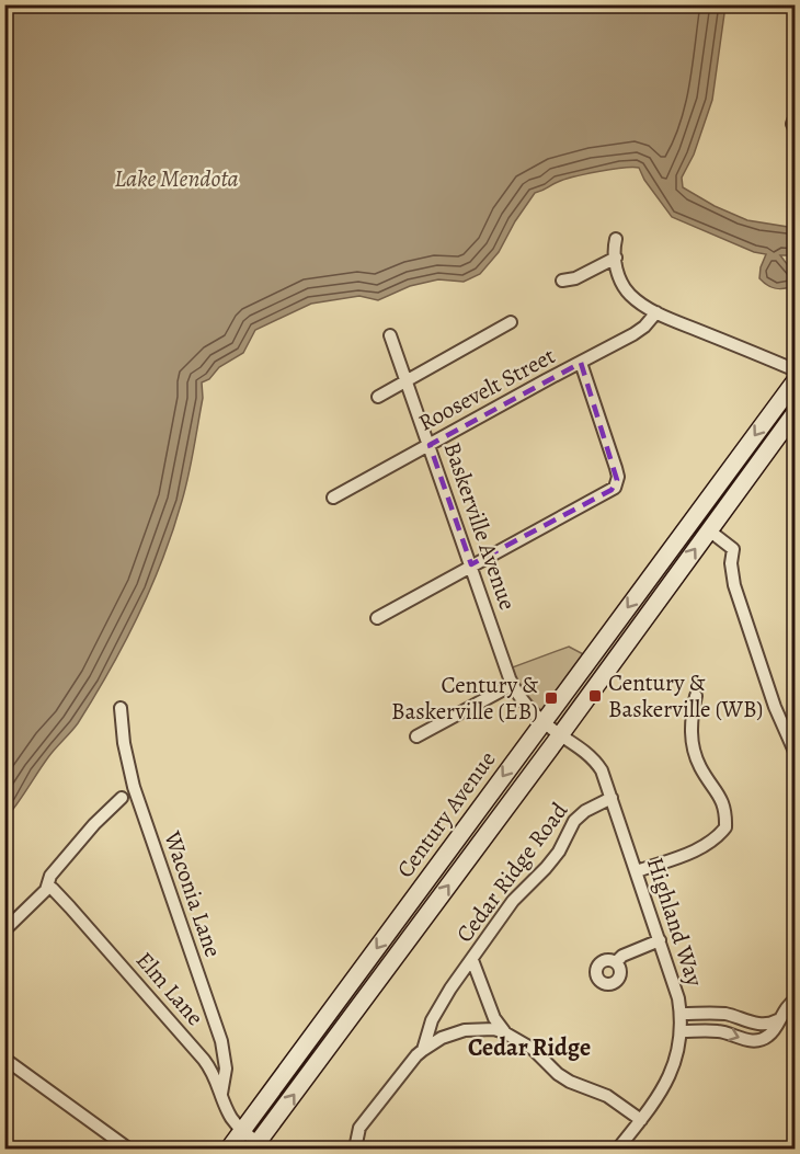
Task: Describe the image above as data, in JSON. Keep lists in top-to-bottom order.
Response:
{
  "streets": {
    "main road": ["Century Avenue"],
    "street": [
      "Roosevelt Street",
      "Baskerville Avenue",
      "Cedar Ridge Road",
      "Waconia Lane",
      "Highland Way",
      "Elm Lane"
    ]
  },
  "crossings": [
    ["Roosevelt Street", "Baskerville Avenue"],
    ["Baskerville Avenue", "Century Avenue"],
    ["Baskerville Avenue", "Highland Way"],
    ["Century Avenue", "Highland Way"],
    ["Century Avenue", "Elm Lane"],
    ["Cedar Ridge Road", "Highland Way"],
    ["Waconia Lane", "Elm Lane"]
  ],
  "districts": ["Cedar Ridge"],
  "water": ["Lake Mendota"],
  "places": {
    "transit": ["Century & Baskerville (WB)", "Century & Baskerville (EB)"]
  }
}
